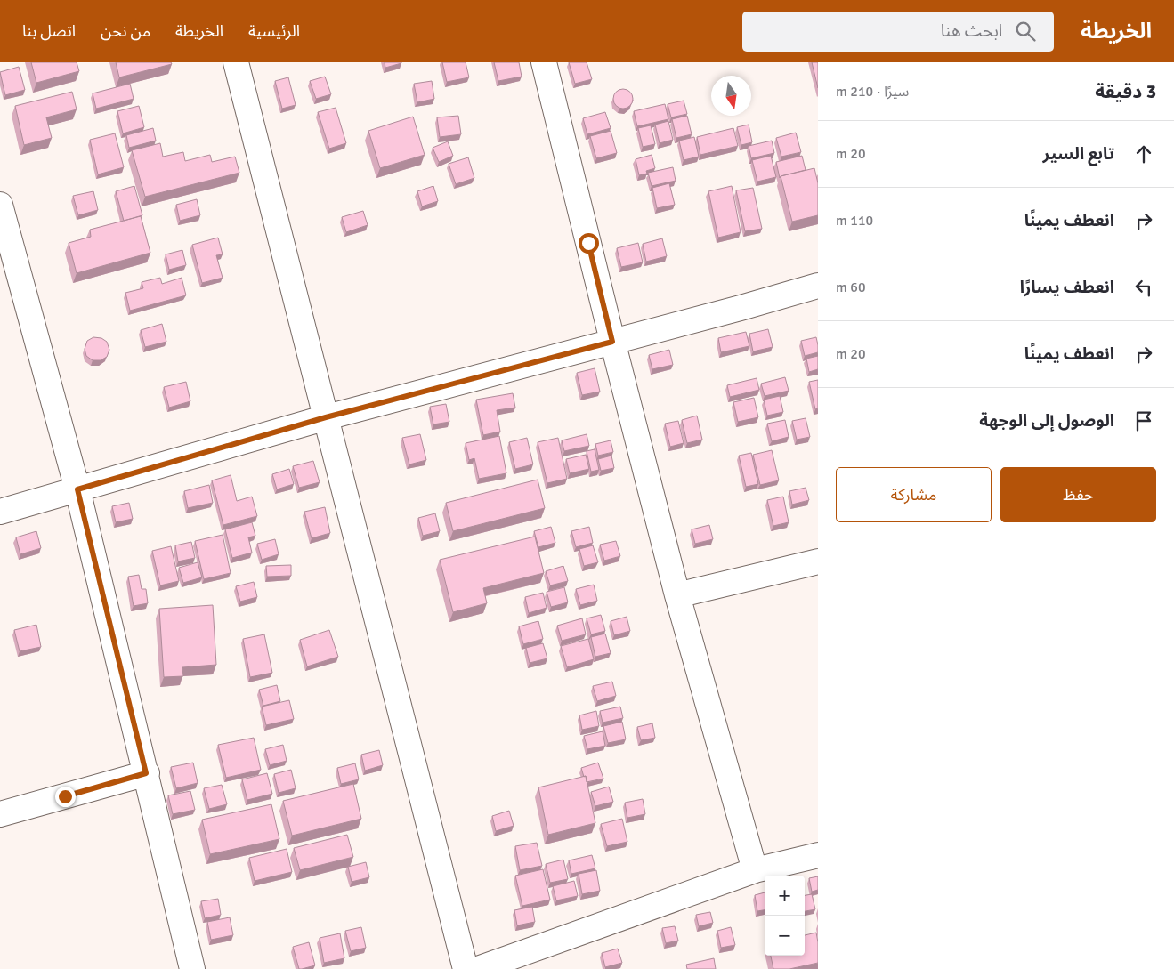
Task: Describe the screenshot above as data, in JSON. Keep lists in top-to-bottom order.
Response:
{
  "north": "bottom",
  "page": {
    "header": "الخريطة",
    "search": "ابحث هنا",
    "nav": [
      "الرئيسية",
      "الخريطة",
      "من نحن",
      "اتصل بنا"
    ],
    "heading": ["3 دقيقة", "سيرًا · 210 m"],
    "list": [
      ["تابع السير", "20 m"],
      ["انعطف يمينًا", "110 m"],
      ["انعطف يسارًا", "60 m"],
      ["انعطف يمينًا", "20 m"],
      "الوصول إلى الوجهة"
    ],
    "buttons": ["حفظ", "مشاركة"],
    "map_buttons": ["+", "−"]
  }
}
